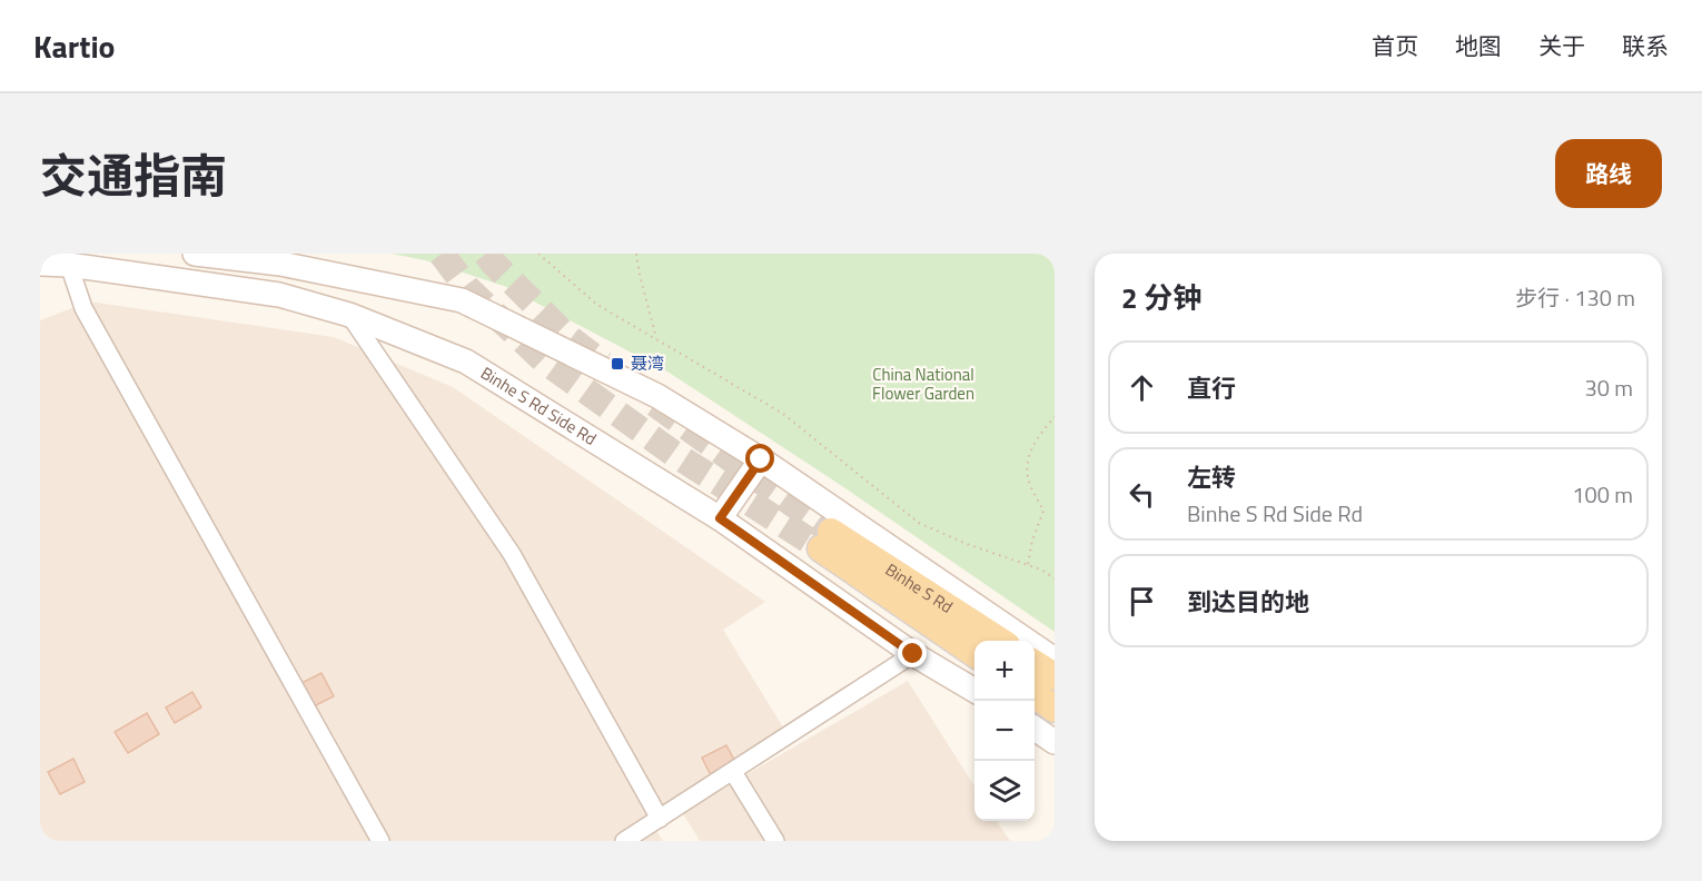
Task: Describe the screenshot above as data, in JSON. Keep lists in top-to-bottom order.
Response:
{
  "streets": {
    "main road": ["Binhe S Rd Side Rd", "Binhe S Rd"]
  },
  "parks": ["China National Flower Garden"],
  "places": {
    "transit": ["聂湾"]
  },
  "page": {
    "header": "Kartio",
    "nav": [
      "首页",
      "地图",
      "关于",
      "联系"
    ],
    "title": "交通指南",
    "buttons": "路线",
    "heading": ["2 分钟", "步行 · 130 m"],
    "list": [
      ["直行", "30 m"],
      ["左转", "Binhe S Rd Side Rd", "100 m"],
      "到达目的地"
    ],
    "map_buttons": ["+", "−"]
  }
}
